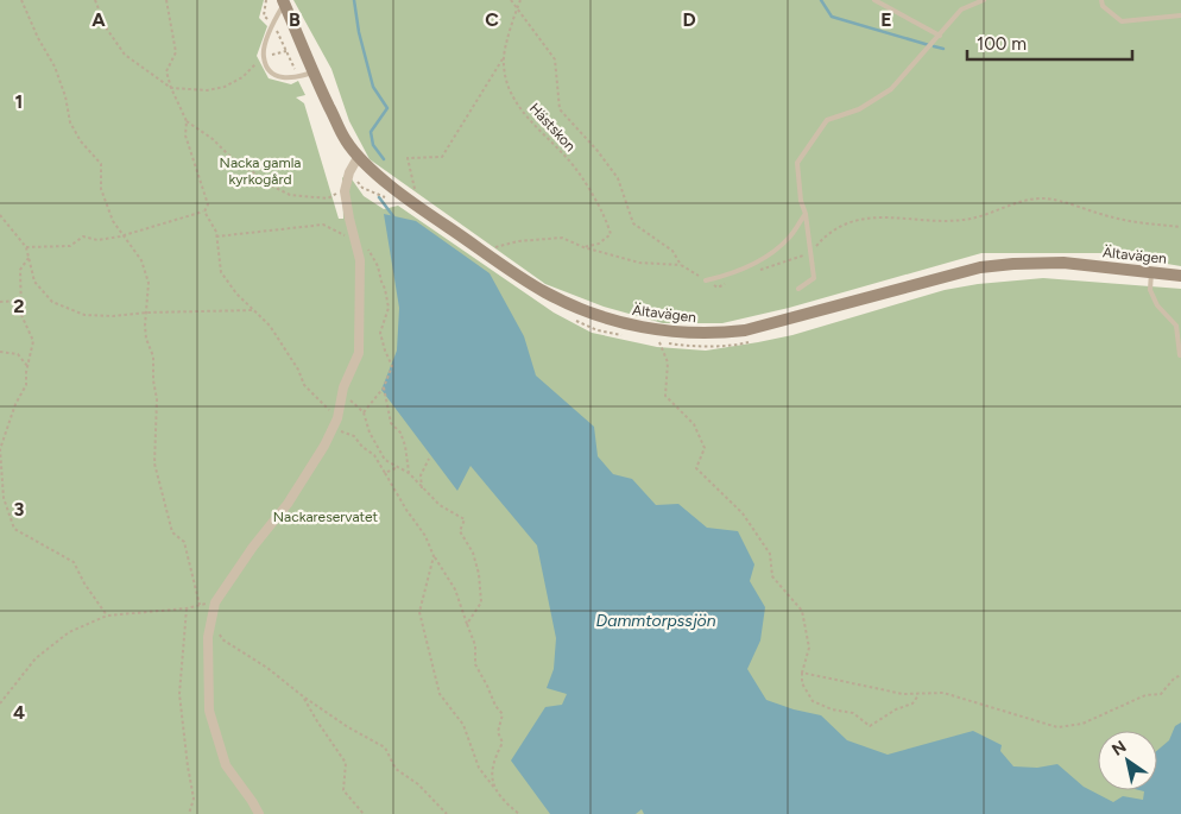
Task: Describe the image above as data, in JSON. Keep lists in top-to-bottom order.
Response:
{
  "streets": {
    "main road": ["Ältavägen"],
    "path": ["Hästskon"]
  },
  "water": ["Dammtorpssjön"],
  "parks": ["Nacka gamla kyrkogård", "Nackareservatet"],
  "scale_bar": "100 m",
  "north": "top left",
  "grid": {
    "columns": [
      "A",
      "B",
      "C",
      "D",
      "E"
    ],
    "rows": [
      "1",
      "2",
      "3",
      "4"
    ]
  }
}
